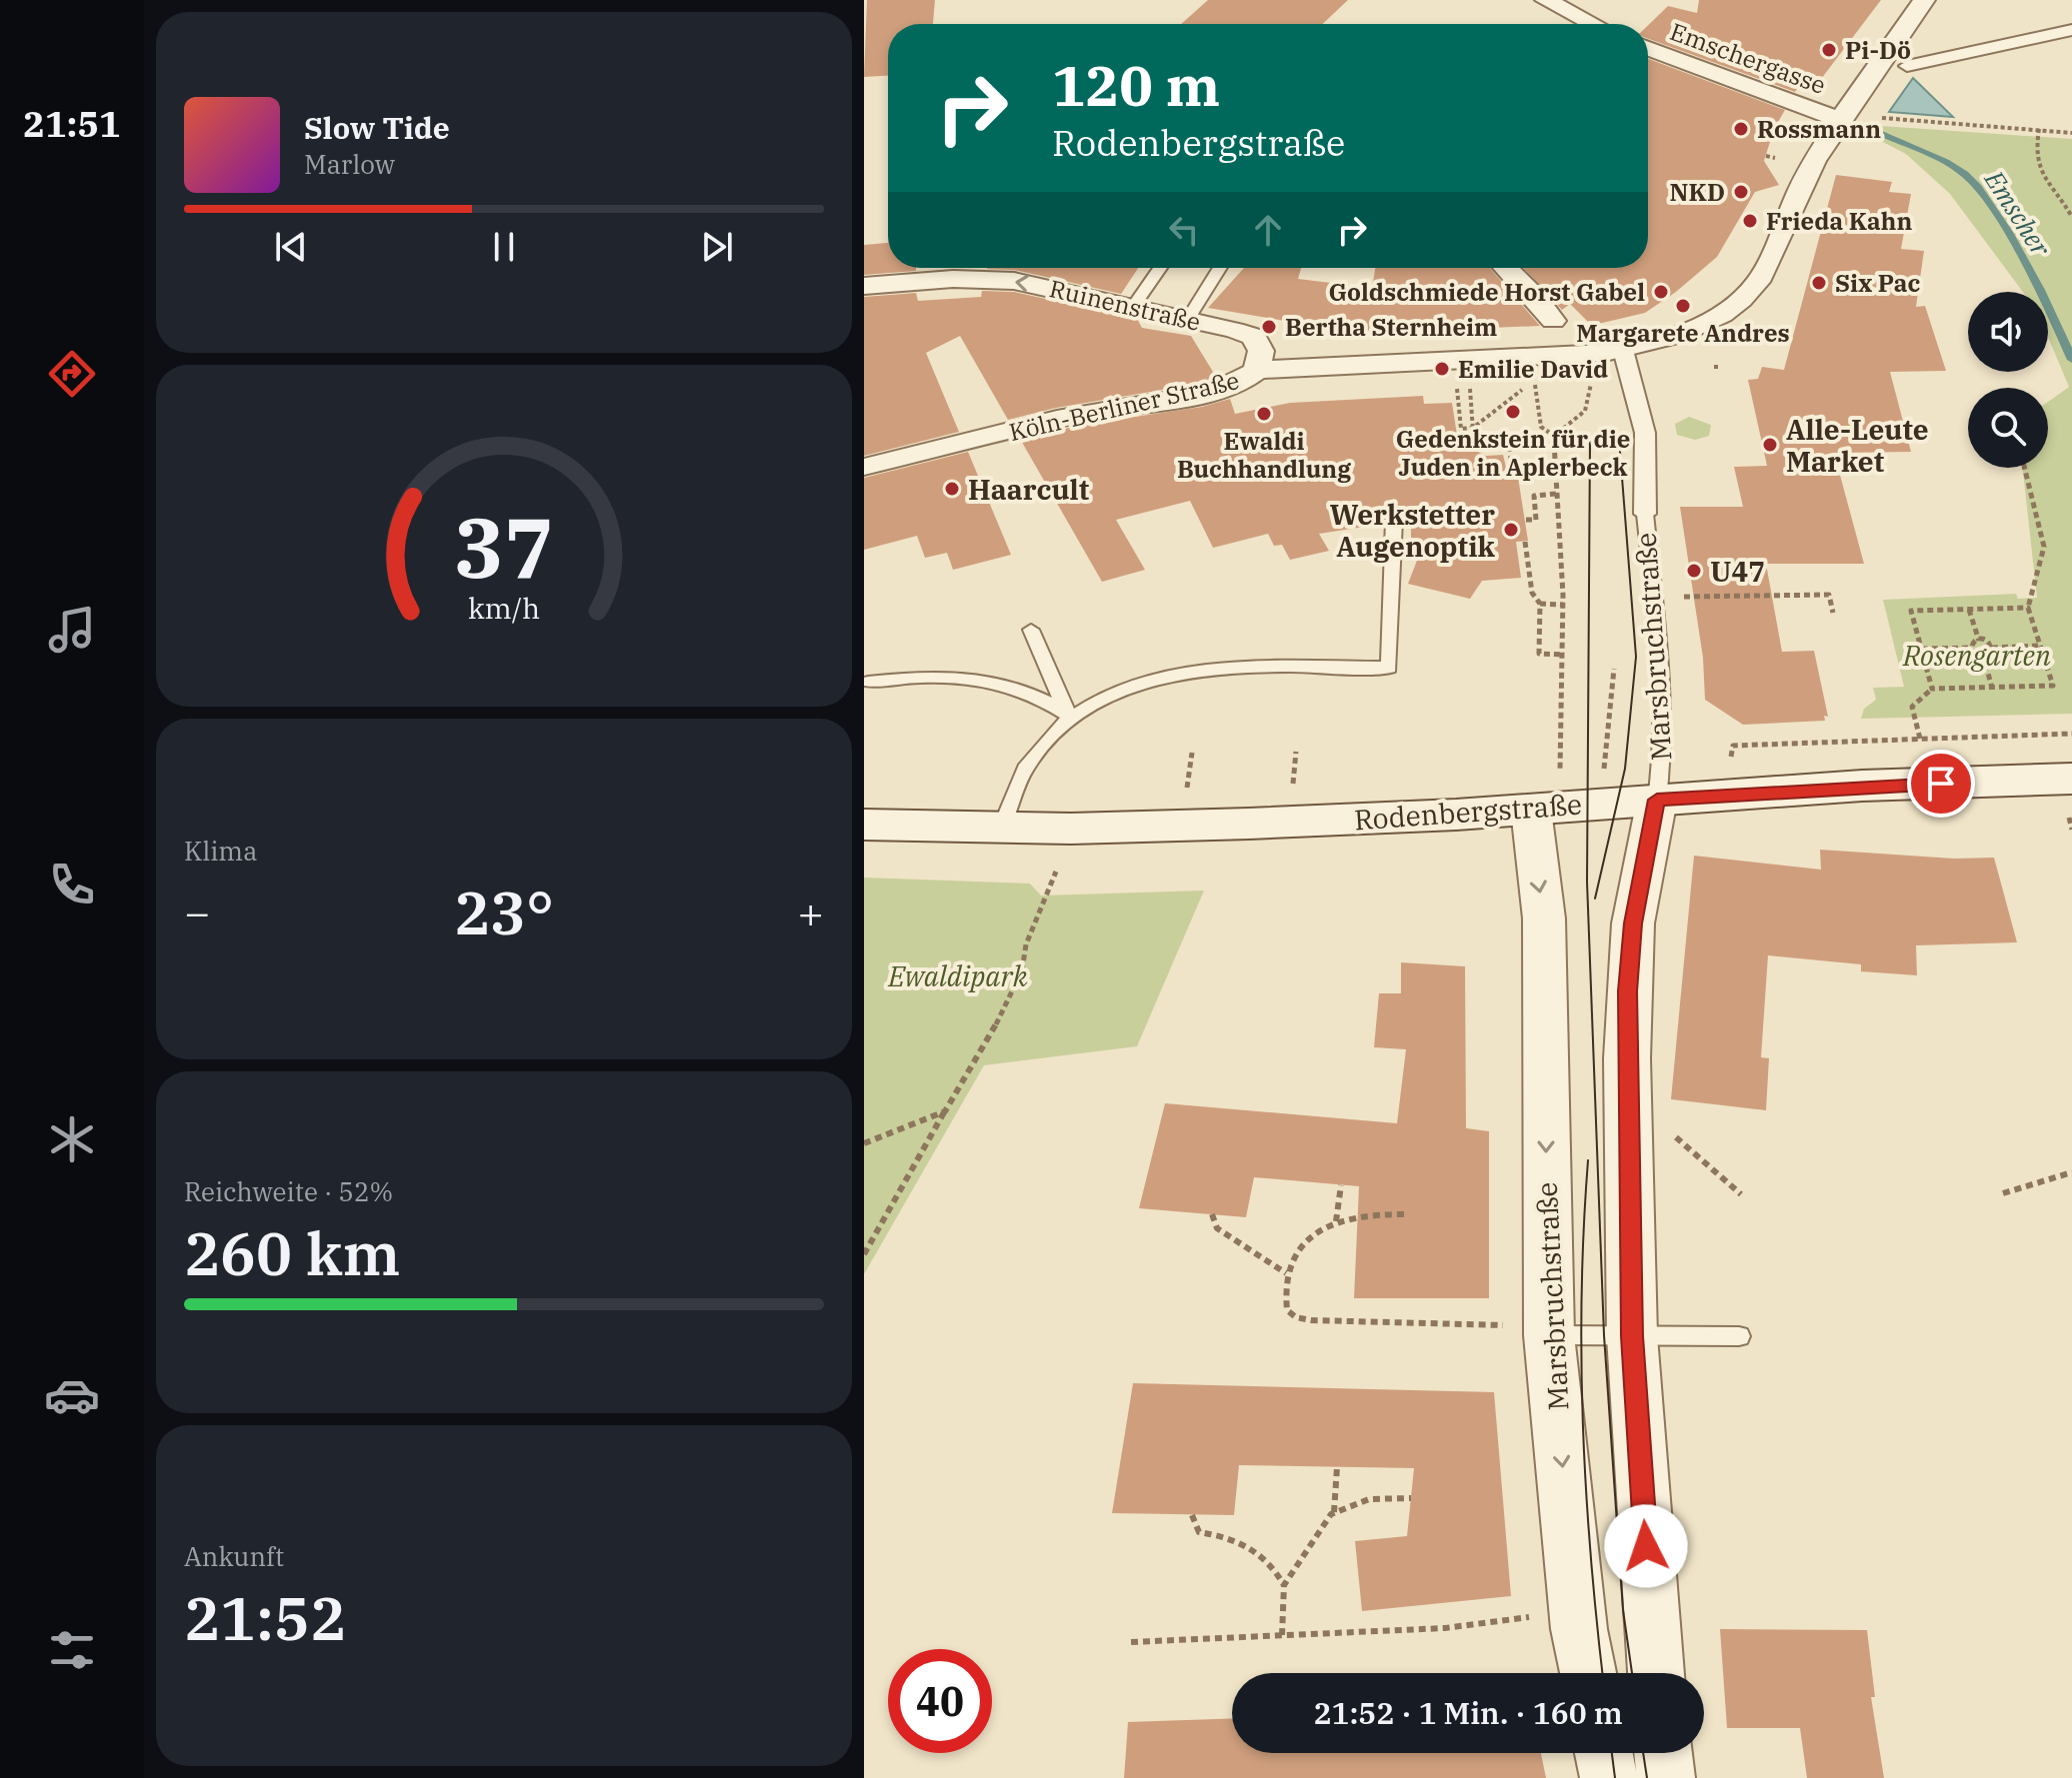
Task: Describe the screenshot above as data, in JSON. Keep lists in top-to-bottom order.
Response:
{
  "streets": {
    "main road": ["Rodenbergstraße"],
    "street": [
      "Emschergasse",
      "Ruinenstraße",
      "Köln-Berliner Straße",
      "Marsbruchstraße"
    ]
  },
  "crossings": [
    ["Emschergasse", "Köln-Berliner Straße"],
    ["Ruinenstraße", "Köln-Berliner Straße"],
    ["Marsbruchstraße", "Rodenbergstraße"]
  ],
  "one_way": ["Ruinenstraße", "Marsbruchstraße"],
  "water": ["Emscher"],
  "parks": ["Rosengarten", "Ewaldipark"],
  "places": [
    "Pi-Dö",
    "Rossmann",
    "NKD",
    "Frieda Kahn",
    "Six Pac",
    "Goldschmiede Horst Gabel",
    "Margarete Andres",
    "Bertha Sternheim",
    "Emilie David",
    "Gedenkstein für die Juden in Aplerbeck",
    "Ewaldi Buchhandlung",
    "Alle-Leute Market",
    "Haarcult",
    "Werkstetter Augenoptik",
    "U47"
  ],
  "page": {
    "tabs": "21:51",
    "turn": ["120 m", "Rodenbergstraße"],
    "song": ["Slow Tide", "Marlow"],
    "tile": [
      "Klima",
      ["Reichweite · 52%", "260 km"],
      ["Ankunft", "21:52"]
    ],
    "heat": ["−", "23°", "+"],
    "limit": "40",
    "trip": "21:52 · 1 Min. · 160 m",
    "gauge": ["37", "km/h"]
  }
}
